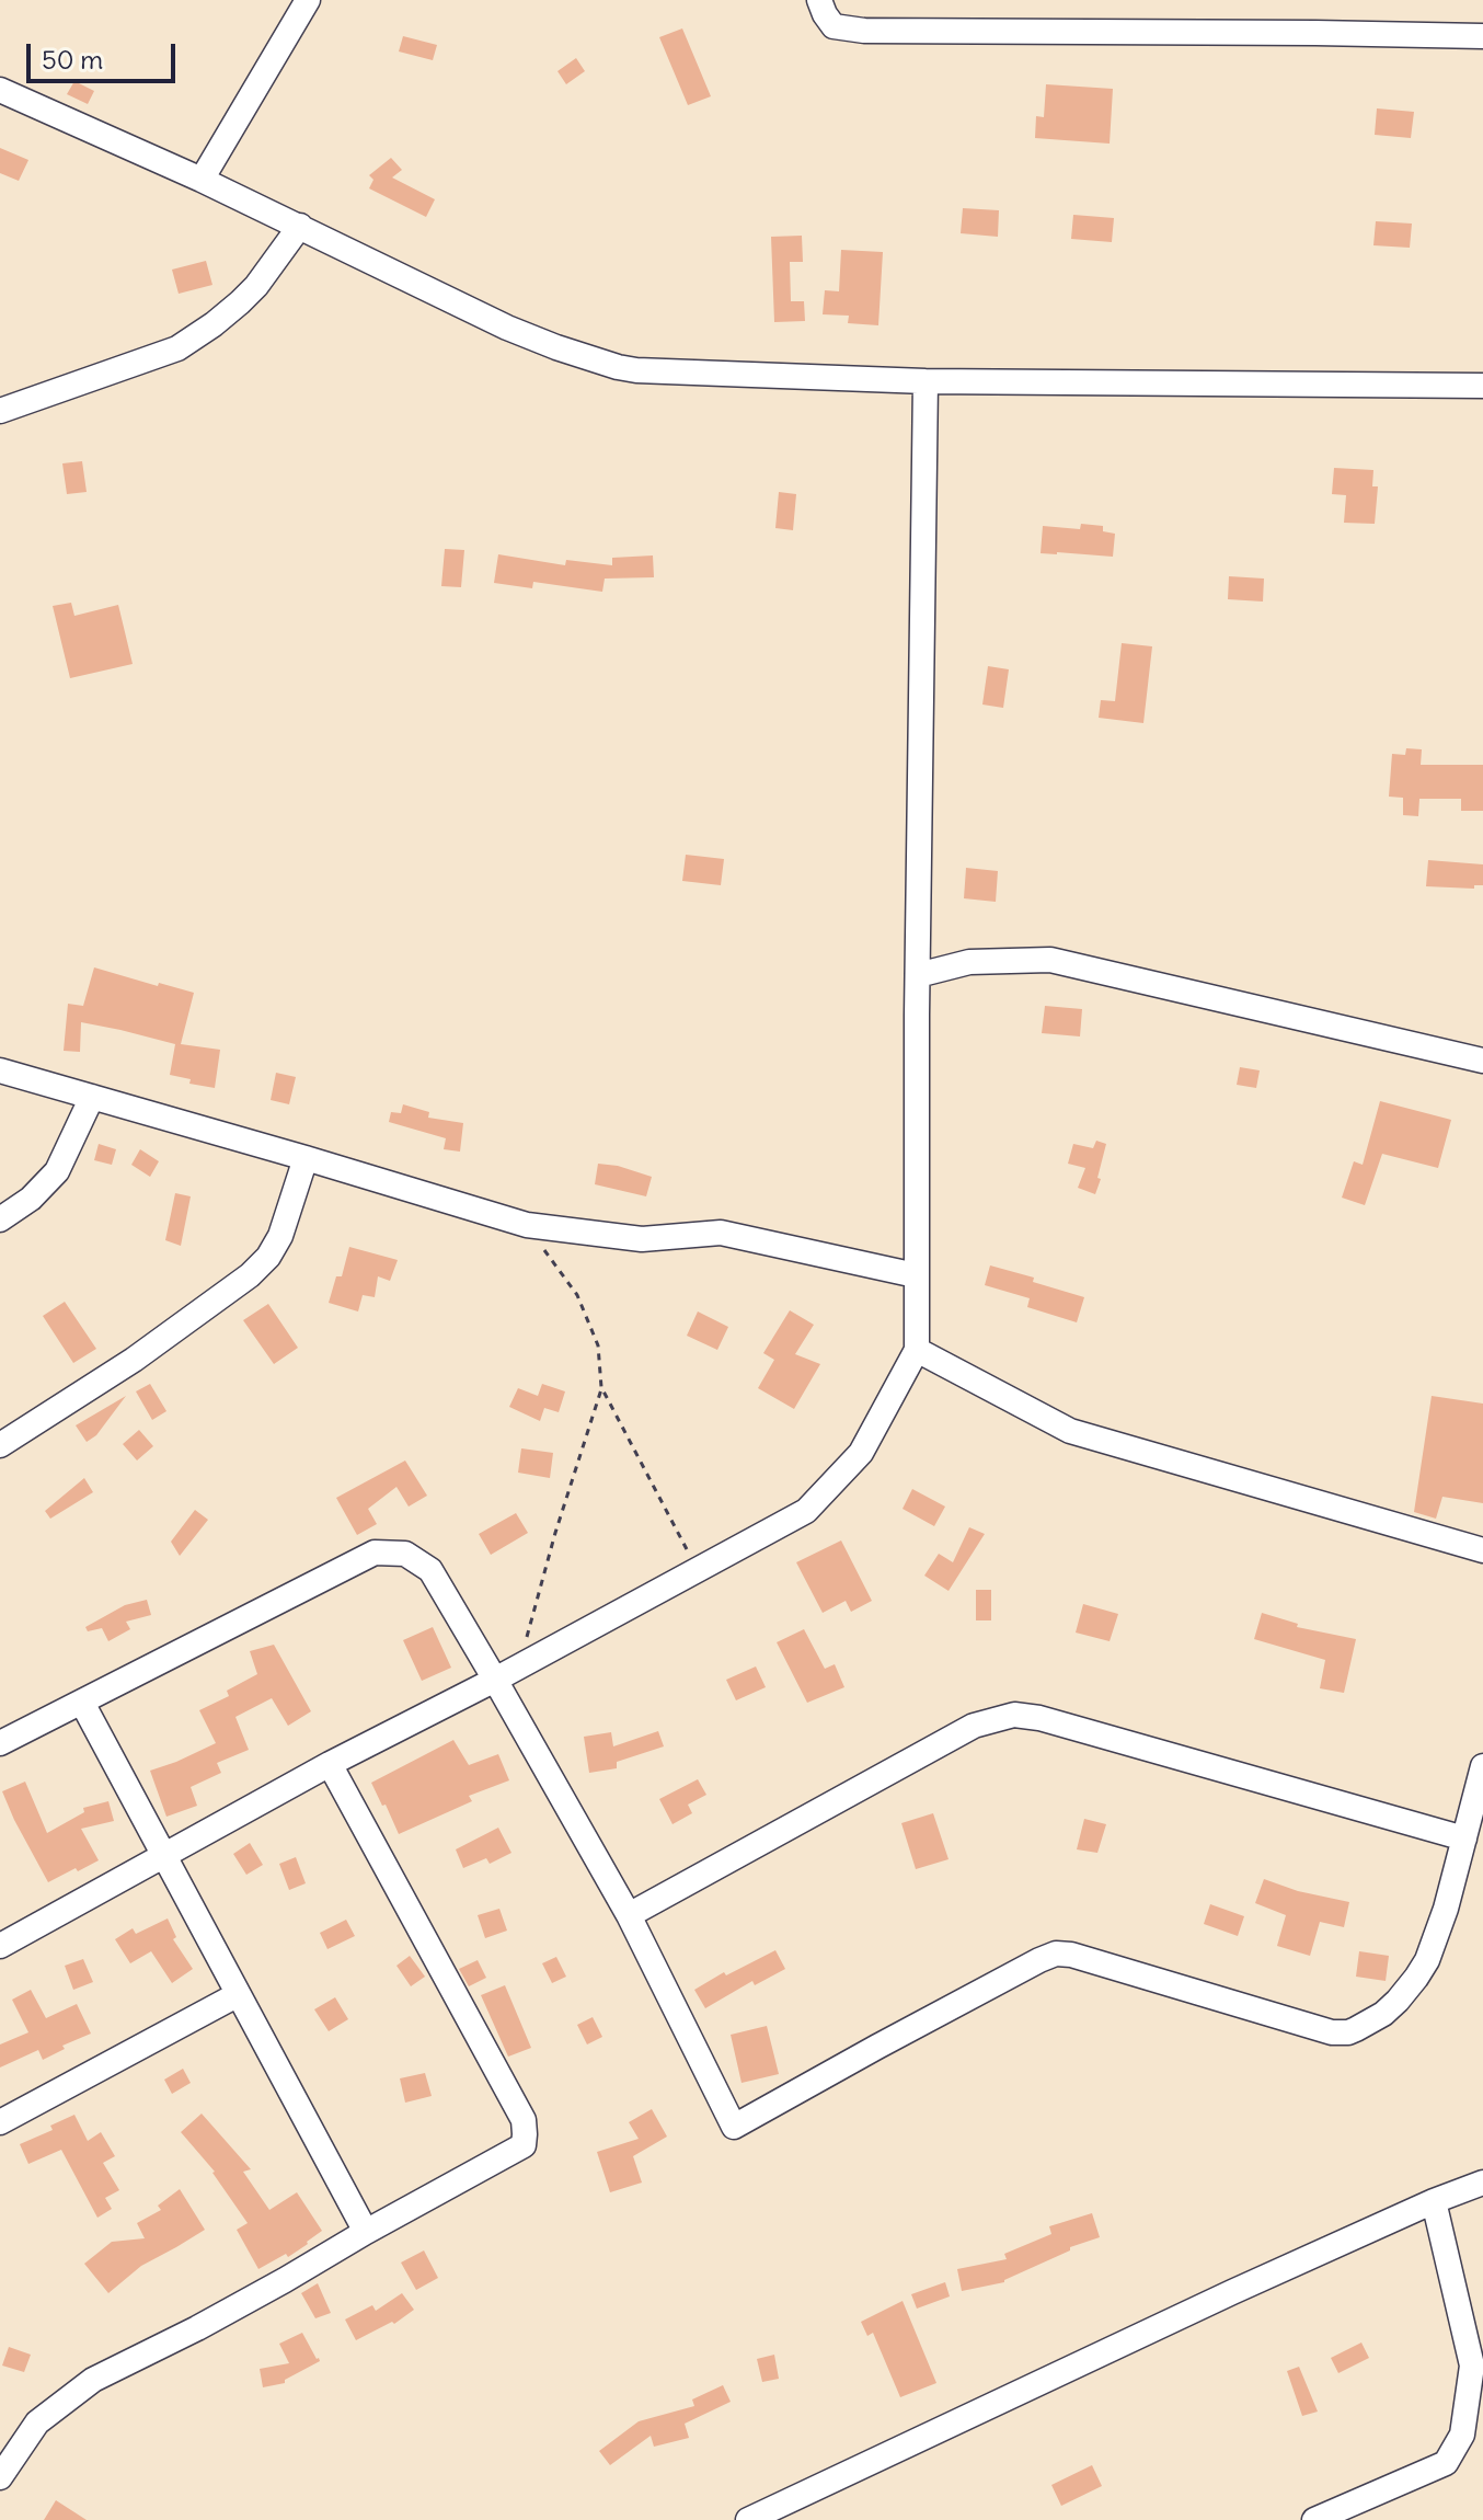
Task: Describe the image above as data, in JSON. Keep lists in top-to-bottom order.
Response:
{
  "scale_bar": "50 m"
}
